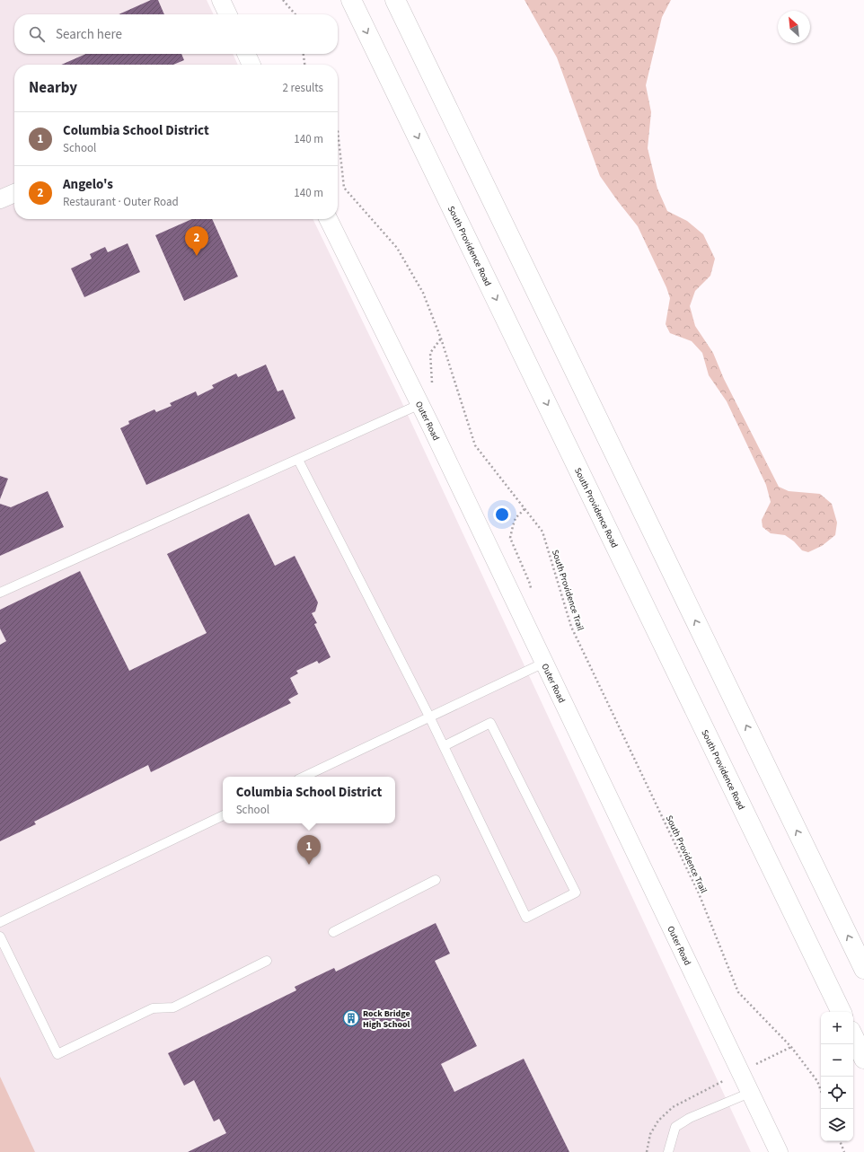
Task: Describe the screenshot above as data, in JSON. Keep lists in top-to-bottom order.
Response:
{
  "streets": {
    "main road": ["South Providence Road"],
    "street": ["Outer Road"],
    "path": ["South Providence Trail"]
  },
  "places": {
    "building": ["Rock Bridge High School"]
  },
  "north": "top left",
  "page": {
    "search": "Search here",
    "heading": ["Nearby", "2 results"],
    "list": [
      {
        "mark": "1",
        "name": "Columbia School District",
        "note": "School",
        "value": "140 m"
      },
      {
        "mark": "2",
        "name": "Angelo's",
        "note": "Restaurant · Outer Road",
        "value": "140 m"
      }
    ],
    "pins": ["2", "1"],
    "popup": ["Columbia School District", "School"],
    "map_buttons": ["+", "−"]
  }
}
